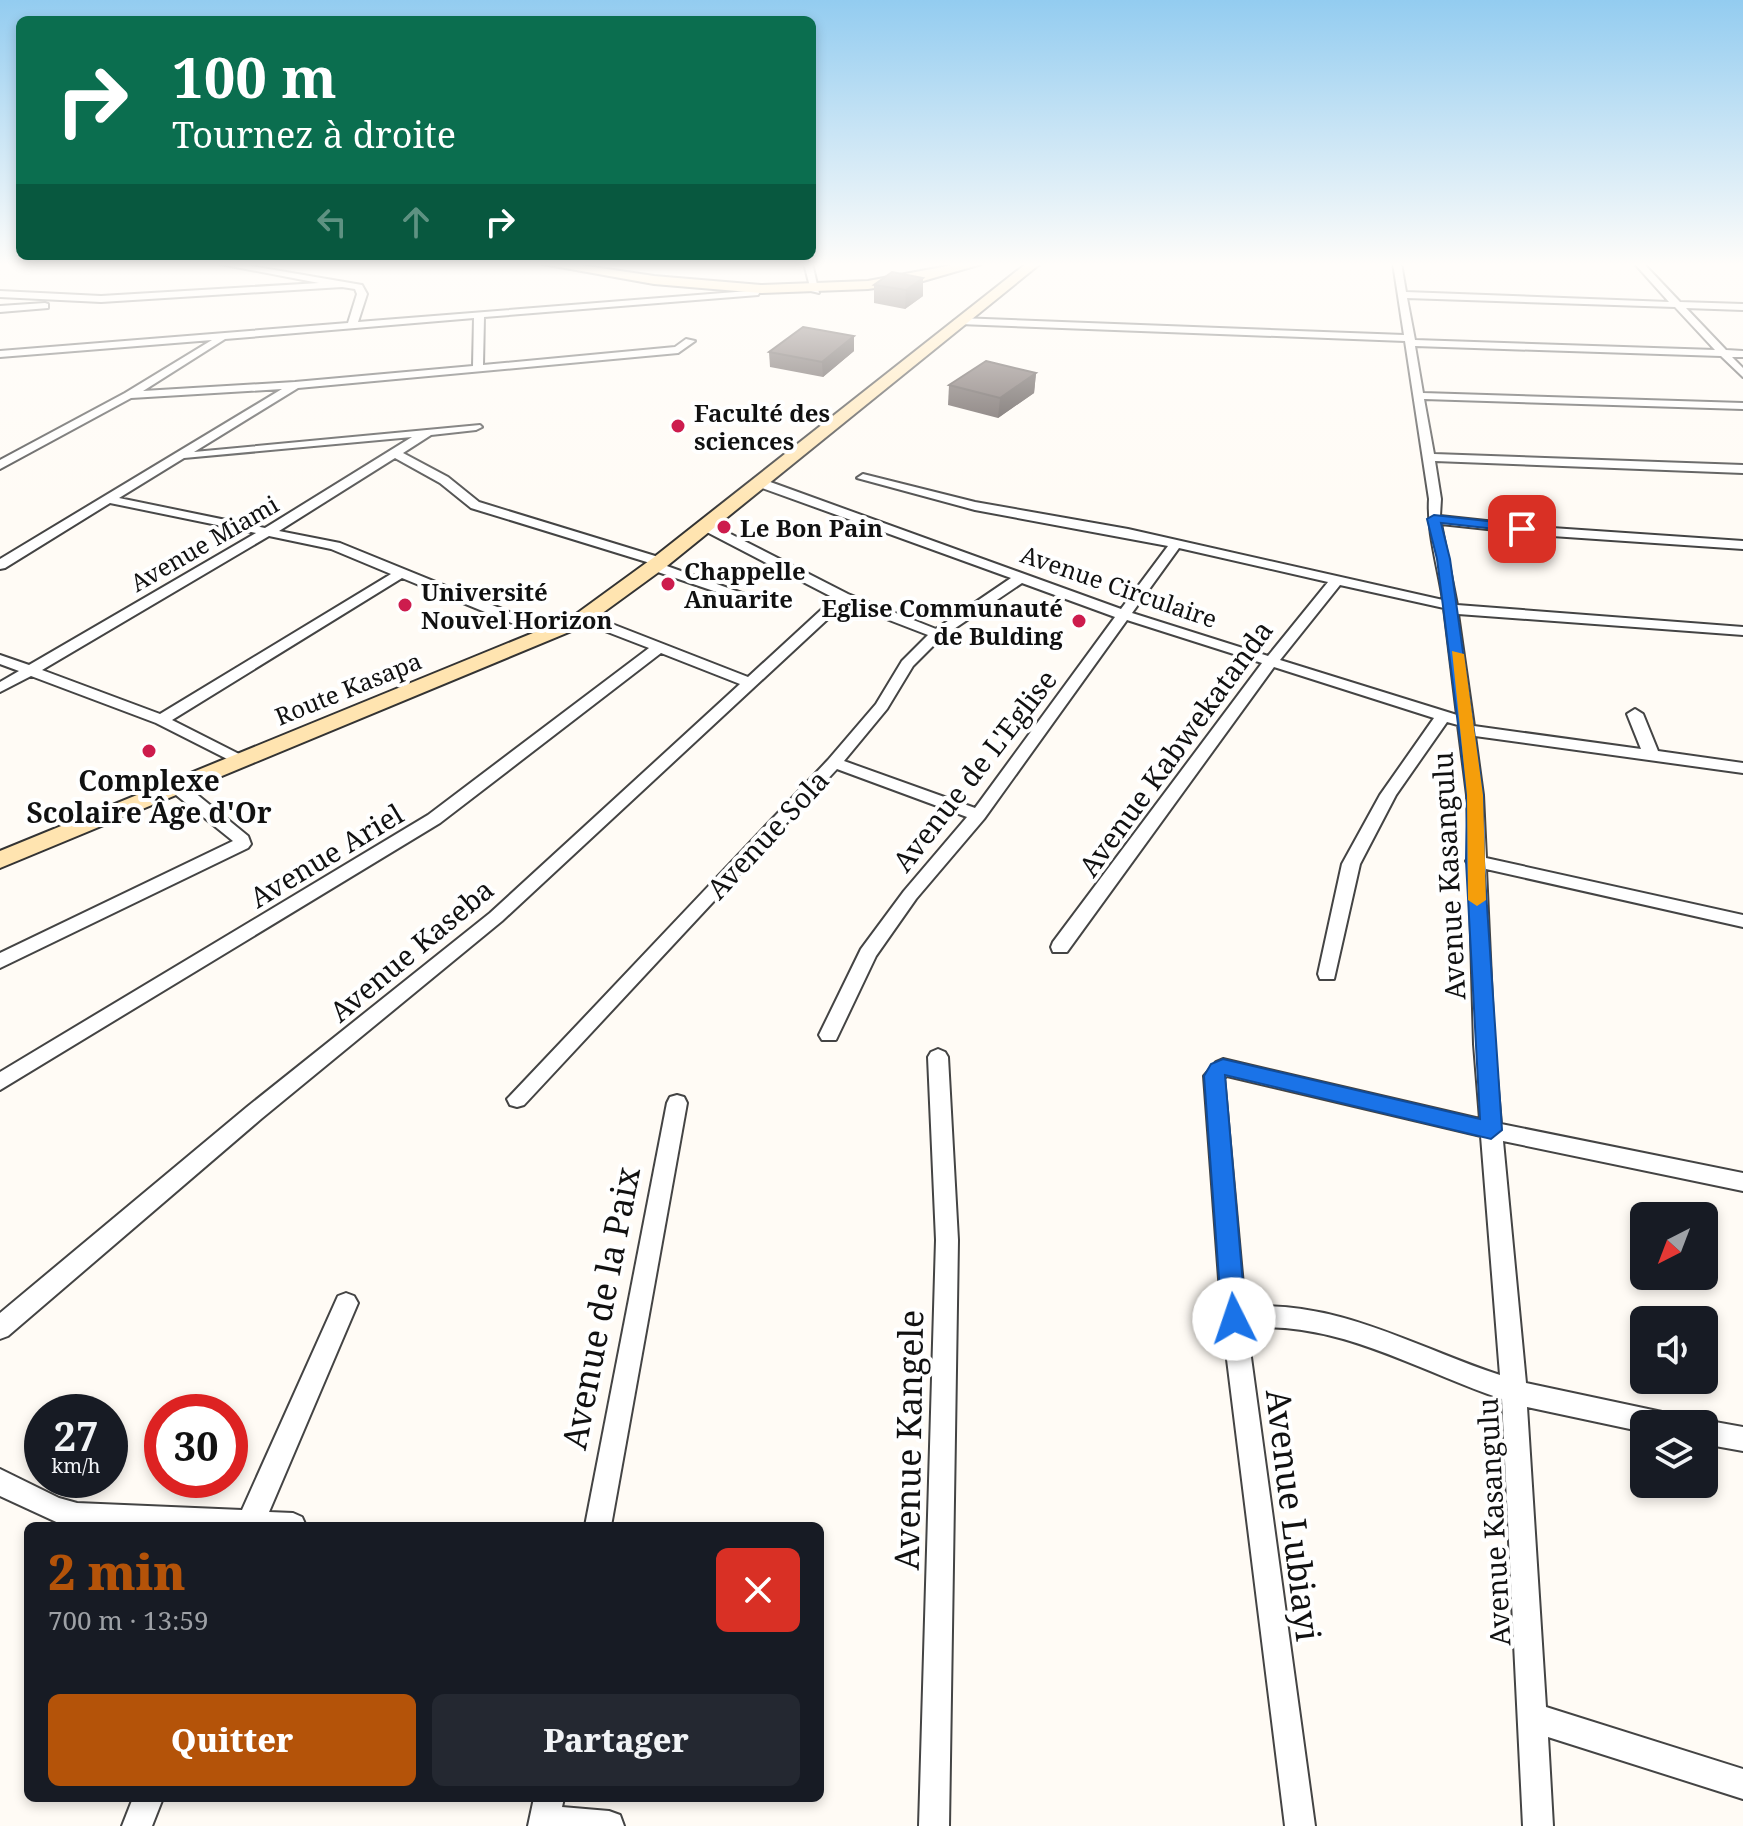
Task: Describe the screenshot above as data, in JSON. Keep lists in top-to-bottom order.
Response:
{
  "streets": {
    "main road": ["Route Kasapa"],
    "street": [
      "Avenue Miami",
      "Avenue Circulaire",
      "Avenue Kabwekatanda",
      "Avenue de L'Eglise",
      "Avenue Sola",
      "Avenue Ariel",
      "Avenue Kasangulu",
      "Avenue Kaseba",
      "Avenue de la Paix",
      "Avenue Kangele",
      "Avenue Lubiayi"
    ]
  },
  "crossings": [
    ["Avenue Circulaire", "Route Kasapa"],
    ["Avenue Circulaire", "Avenue Kabwekatanda"],
    ["Avenue Circulaire", "Avenue de L'Eglise"],
    ["Avenue Circulaire", "Avenue Sola"],
    ["Avenue Circulaire", "Avenue Kasangulu"],
    ["Avenue Kasangulu", "Avenue Lubiayi"]
  ],
  "places": [
    "Faculté des sciences",
    "Le Bon Pain",
    "Chappelle Anuarite",
    "Université Nouvel Horizon",
    "Eglise Communauté de Bulding",
    "Complexe Scolaire Âge d'Or"
  ],
  "north": "bottom left",
  "page": {
    "turn": ["100 m", "Tournez à droite"],
    "speed": "27 km/h",
    "limit": "30",
    "heading": ["2 min", "700 m · 13:59"],
    "buttons": ["Quitter", "Partager"]
  }
}
